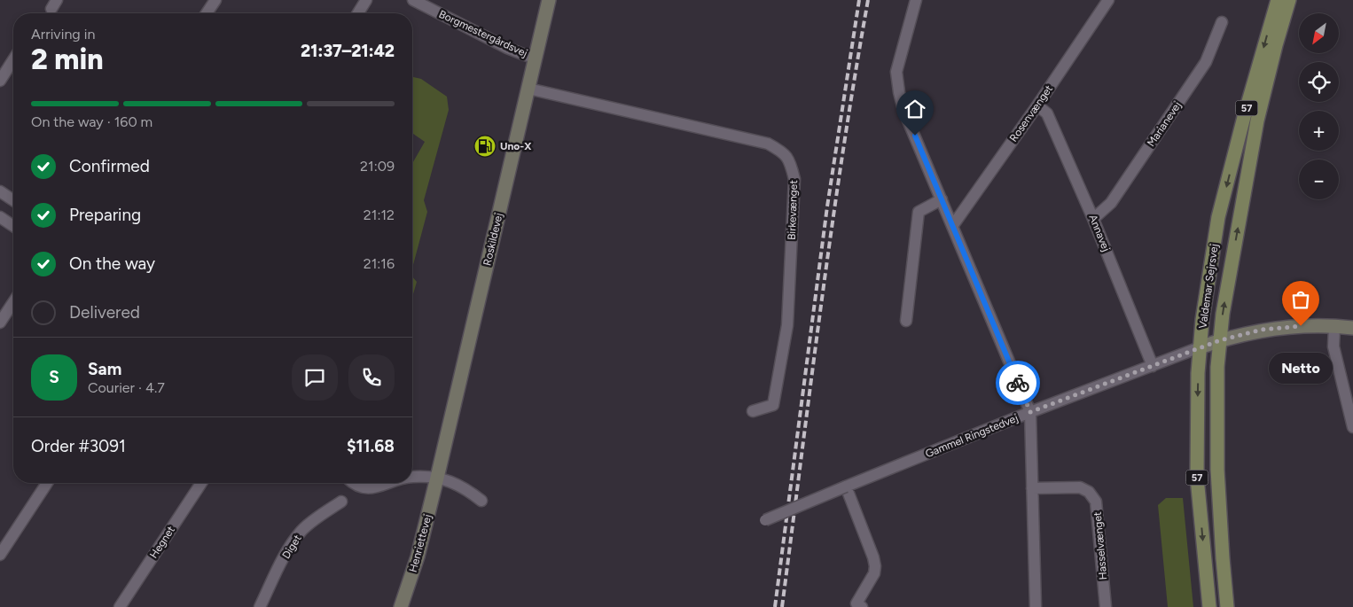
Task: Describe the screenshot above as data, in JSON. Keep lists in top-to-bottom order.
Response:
{
  "streets": {
    "main road": ["57", "Valdemar Sejrsvej"],
    "street": [
      "Borgmestergårdsvej",
      "Rosenvænget",
      "Marianevej",
      "Birkevænget",
      "Annavej",
      "Roskildevej",
      "Gammel Ringstedvej",
      "Hegnet",
      "Henriettevej",
      "Hasselvænget",
      "Diget"
    ]
  },
  "crossings": [
    ["Borgmestergårdsvej", "Roskildevej"],
    ["Rosenvænget", "Annavej"],
    ["Marianevej", "Annavej"],
    ["Birkevænget", "Roskildevej"],
    ["Annavej", "Gammel Ringstedvej"],
    ["Roskildevej", "Henriettevej"],
    ["Valdemar Sejrsvej", "Gammel Ringstedvej"]
  ],
  "places": {
    "fuel station": ["Uno-X"],
    "other": ["Netto"]
  },
  "north": "bottom left",
  "page": {
    "map_buttons": ["+", "−"],
    "heading": ["2 min", "Arriving in", "21:37–21:42"],
    "panel": [
      "Sam",
      "Courier · 4.7",
      "Order #3091",
      "$11.68"
    ],
    "bar": "On the way · 160 m",
    "list": [
      ["Confirmed", "21:09"],
      ["Preparing", "21:12"],
      ["On the way", "21:16"],
      "Delivered"
    ],
    "bubble": "Netto",
    "round": "S"
  }
}
